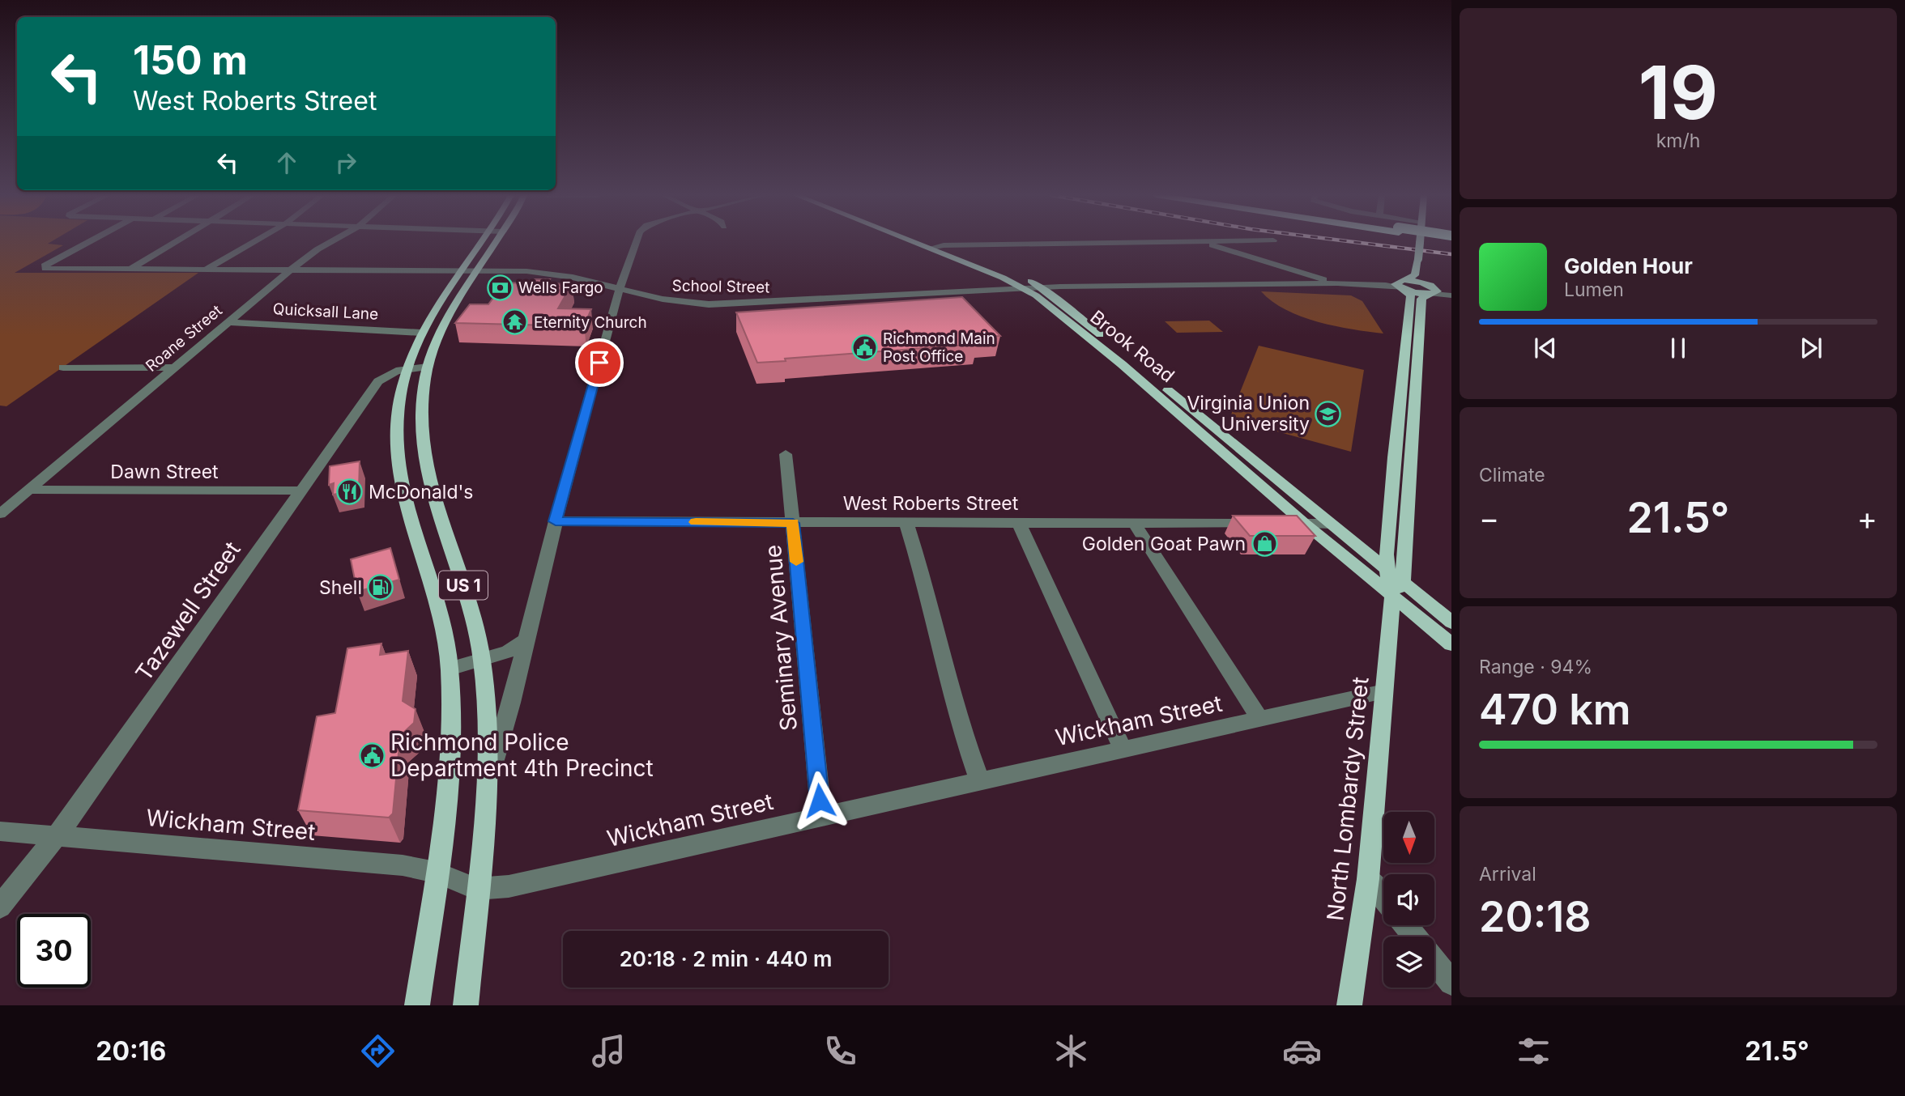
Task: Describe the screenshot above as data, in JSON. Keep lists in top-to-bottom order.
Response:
{
  "streets": {
    "main road": ["Brook Road", "US 1", "North Lombardy Street"],
    "street": [
      "School Street",
      "Quicksall Lane",
      "Roane Street",
      "Dawn Street",
      "West Roberts Street",
      "Tazewell Street",
      "Seminary Avenue",
      "Wickham Street"
    ]
  },
  "crossings": [
    ["School Street", "Roane Street"],
    ["School Street", "Brook Road"],
    ["School Street", "US 1"],
    ["Quicksall Lane", "Roane Street"],
    ["Quicksall Lane", "US 1"],
    ["Roane Street", "Dawn Street"],
    ["Brook Road", "North Lombardy Street"],
    ["Dawn Street", "Tazewell Street"],
    ["West Roberts Street", "Seminary Avenue"],
    ["US 1", "Tazewell Street"],
    ["US 1", "Wickham Street"],
    ["Tazewell Street", "Wickham Street"],
    ["Seminary Avenue", "Wickham Street"],
    ["Wickham Street", "North Lombardy Street"]
  ],
  "places": {
    "bank": ["Wells Fargo"],
    "temple": ["Eternity Church"],
    "public building": ["Richmond Main Post Office", "Richmond Police Department 4th Precinct"],
    "school or university": ["Virginia Union University"],
    "restaurant": ["McDonald's"],
    "shop": ["Golden Goat Pawn"],
    "fuel station": ["Shell"]
  },
  "north": "bottom",
  "page": {
    "tile": [
      ["19", "km/h"],
      "Climate",
      ["Range · 94%", "470 km"],
      ["Arrival", "20:18"]
    ],
    "turn": ["150 m", "West Roberts Street"],
    "song": ["Golden Hour", "Lumen"],
    "heat": ["−", "21.5°", "+"],
    "limit": "30",
    "trip": "20:18 · 2 min · 440 m",
    "tabs": ["20:16", "21.5°"]
  }
}
